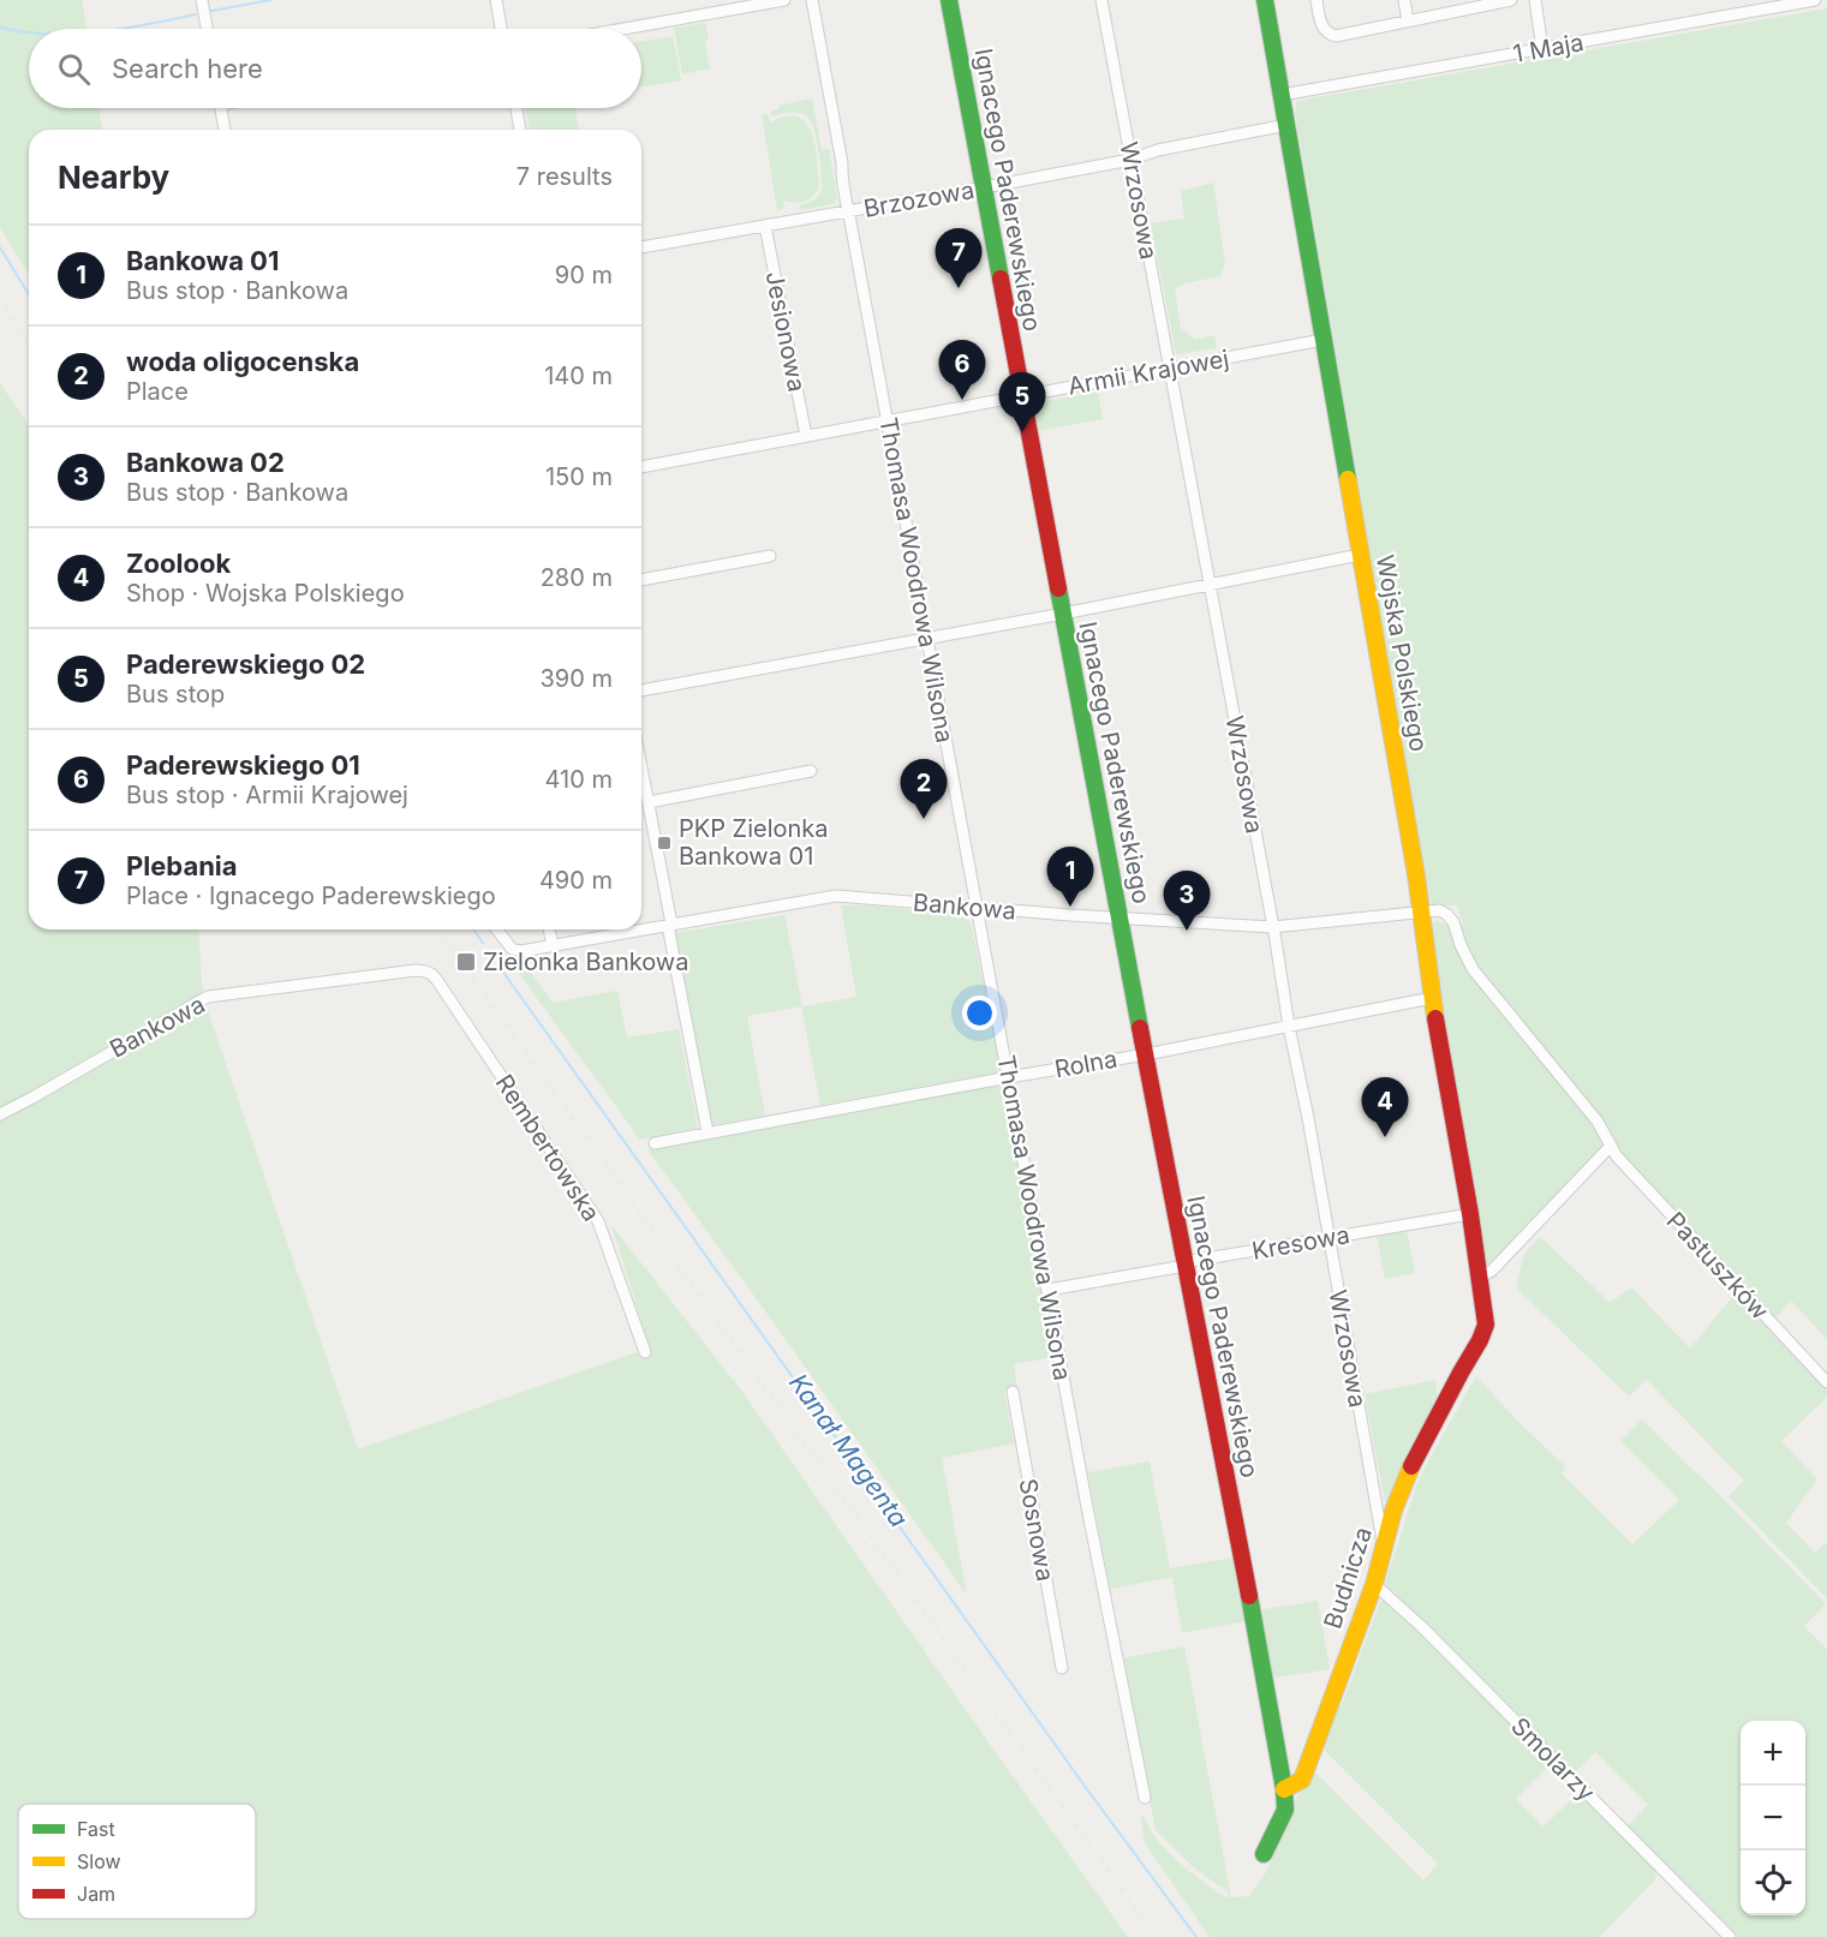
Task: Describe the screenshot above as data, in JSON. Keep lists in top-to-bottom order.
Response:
{
  "streets": {
    "street": [
      "1 Maja",
      "Ignacego Paderewskiego",
      "Brzozowa",
      "Wrzosowa",
      "Jesionowa",
      "Armii Krajowej",
      "Thomasa Woodrowa Wilsona",
      "Wojska Polskiego",
      "Bankowa",
      "Rolna",
      "Rembertowska",
      "Kresowa",
      "Pastuszków",
      "Sosnowa",
      "Budnicza",
      "Smolarzy"
    ]
  },
  "crossings": [
    ["1 Maja", "Wojska Polskiego"],
    ["Ignacego Paderewskiego", "Brzozowa"],
    ["Ignacego Paderewskiego", "Armii Krajowej"],
    ["Ignacego Paderewskiego", "Bankowa"],
    ["Ignacego Paderewskiego", "Rolna"],
    ["Ignacego Paderewskiego", "Kresowa"],
    ["Ignacego Paderewskiego", "Budnicza"],
    ["Brzozowa", "Wrzosowa"],
    ["Brzozowa", "Jesionowa"],
    ["Brzozowa", "Thomasa Woodrowa Wilsona"],
    ["Brzozowa", "Wojska Polskiego"],
    ["Wrzosowa", "Armii Krajowej"],
    ["Wrzosowa", "Bankowa"],
    ["Wrzosowa", "Rolna"],
    ["Wrzosowa", "Kresowa"],
    ["Wrzosowa", "Budnicza"],
    ["Jesionowa", "Armii Krajowej"],
    ["Armii Krajowej", "Thomasa Woodrowa Wilsona"],
    ["Armii Krajowej", "Wojska Polskiego"],
    ["Thomasa Woodrowa Wilsona", "Bankowa"],
    ["Thomasa Woodrowa Wilsona", "Rolna"],
    ["Thomasa Woodrowa Wilsona", "Kresowa"],
    ["Wojska Polskiego", "Bankowa"],
    ["Wojska Polskiego", "Rolna"],
    ["Wojska Polskiego", "Kresowa"],
    ["Wojska Polskiego", "Pastuszków"],
    ["Wojska Polskiego", "Budnicza"],
    ["Bankowa", "Rembertowska"],
    ["Bankowa", "Pastuszków"],
    ["Budnicza", "Smolarzy"]
  ],
  "water": ["Kanał Magenta"],
  "places": {
    "transit": ["PKP Zielonka Bankowa 01", "Zielonka Bankowa"]
  },
  "legend": ["Fast", "Slow", "Jam"],
  "page": {
    "search": "Search here",
    "heading": ["Nearby", "7 results"],
    "list": [
      {
        "mark": "1",
        "name": "Bankowa 01",
        "note": "Bus stop · Bankowa",
        "value": "90 m"
      },
      {
        "mark": "2",
        "name": "woda oligocenska",
        "note": "Place",
        "value": "140 m"
      },
      {
        "mark": "3",
        "name": "Bankowa 02",
        "note": "Bus stop · Bankowa",
        "value": "150 m"
      },
      {
        "mark": "4",
        "name": "Zoolook",
        "note": "Shop · Wojska Polskiego",
        "value": "280 m"
      },
      {
        "mark": "5",
        "name": "Paderewskiego 02",
        "note": "Bus stop",
        "value": "390 m"
      },
      {
        "mark": "6",
        "name": "Paderewskiego 01",
        "note": "Bus stop · Armii Krajowej",
        "value": "410 m"
      },
      {
        "mark": "7",
        "name": "Plebania",
        "note": "Place · Ignacego Paderewskiego",
        "value": "490 m"
      }
    ],
    "pins": [
      "7",
      "6",
      "5",
      "2",
      "1",
      "3",
      "4"
    ],
    "map_buttons": ["+", "−"]
  }
}
